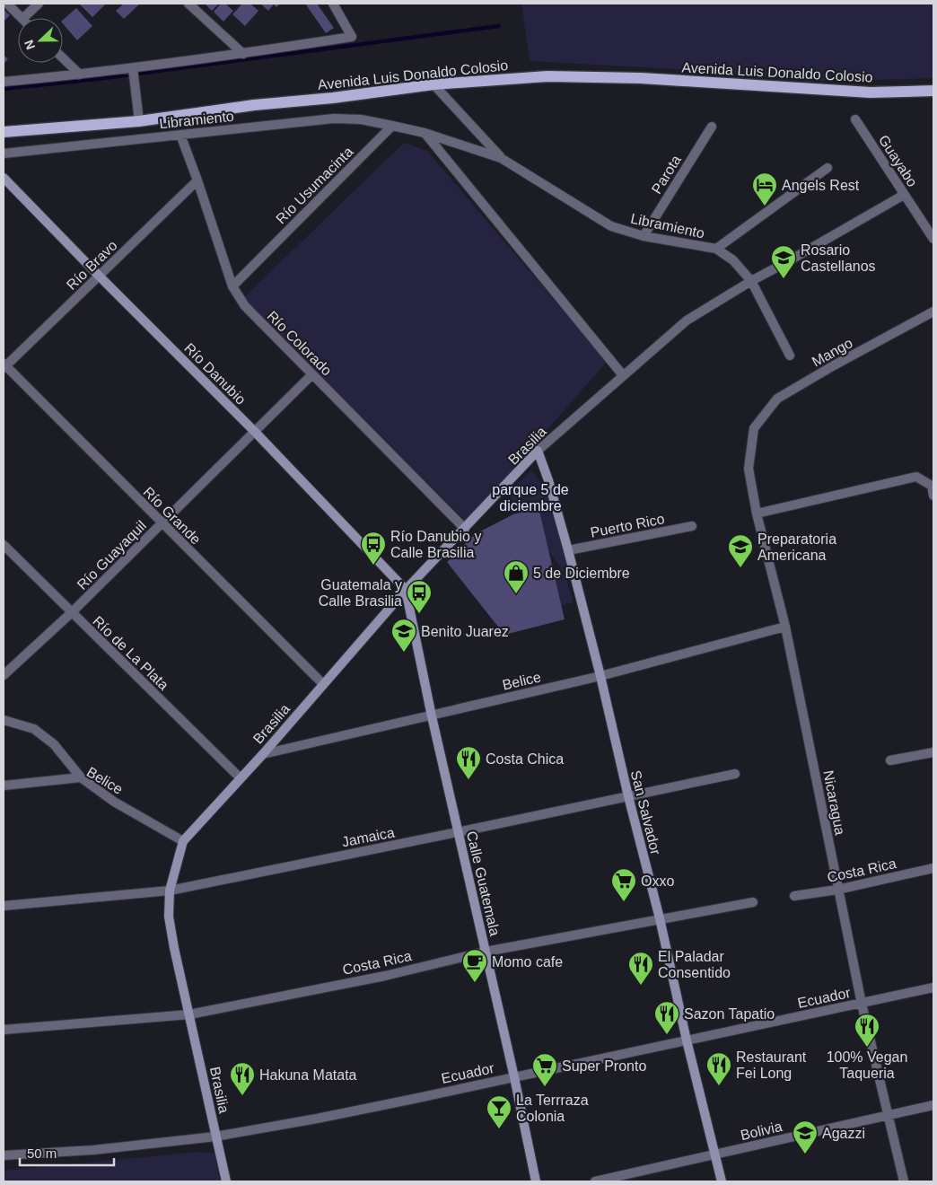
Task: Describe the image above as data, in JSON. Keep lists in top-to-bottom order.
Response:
{
  "streets": {
    "main road": ["Avenida Luis Donaldo Colosio"],
    "street": [
      "Libramiento",
      "Guayabo",
      "Parota",
      "Río Usumacinta",
      "Río Bravo",
      "Río Colorado",
      "Mango",
      "Río Danubio",
      "Brasilia",
      "Río Grande",
      "Puerto Rico",
      "Río Guayaquil",
      "Río de La Plata",
      "Belice",
      "Nicaragua",
      "San Salvador",
      "Jamaica",
      "Costa Rica",
      "Calle Guatemala",
      "Ecuador",
      "Bolivia"
    ]
  },
  "crossings": [
    ["Libramiento", "Parota"],
    ["Libramiento", "Río Usumacinta"],
    ["Libramiento", "Río Colorado"],
    ["Libramiento", "Brasilia"],
    ["Guayabo", "Brasilia"],
    ["Río Usumacinta", "Río Colorado"],
    ["Río Bravo", "Río Colorado"],
    ["Río Bravo", "Río Danubio"],
    ["Río Bravo", "Río Grande"],
    ["Río Colorado", "Brasilia"],
    ["Río Colorado", "Río Guayaquil"],
    ["Mango", "Nicaragua"],
    ["Río Danubio", "Brasilia"],
    ["Río Danubio", "Río Guayaquil"],
    ["Río Danubio", "Calle Guatemala"],
    ["Brasilia", "Río Grande"],
    ["Brasilia", "Río de La Plata"],
    ["Brasilia", "Belice"],
    ["Brasilia", "San Salvador"],
    ["Brasilia", "Jamaica"],
    ["Brasilia", "Costa Rica"],
    ["Brasilia", "Calle Guatemala"],
    ["Brasilia", "Ecuador"],
    ["Río Grande", "Río Guayaquil"],
    ["Puerto Rico", "San Salvador"],
    ["Río Guayaquil", "Río de La Plata"],
    ["Belice", "Nicaragua"],
    ["Belice", "San Salvador"],
    ["Belice", "Calle Guatemala"],
    ["Nicaragua", "Costa Rica"],
    ["Nicaragua", "Ecuador"],
    ["Nicaragua", "Bolivia"],
    ["San Salvador", "Jamaica"],
    ["San Salvador", "Costa Rica"],
    ["San Salvador", "Ecuador"],
    ["San Salvador", "Bolivia"],
    ["Jamaica", "Calle Guatemala"],
    ["Costa Rica", "Calle Guatemala"],
    ["Calle Guatemala", "Ecuador"]
  ],
  "parks": ["parque 5 de diciembre"],
  "places": {
    "hotel": ["Angels Rest"],
    "school or university": [
      "Rosario Castellanos",
      "Preparatoria Americana",
      "Benito Juarez",
      "Agazzi"
    ],
    "bus stop": ["Río Danubio y Calle Brasilia", "Guatemala y Calle Brasilia"],
    "shop": ["5 de Diciembre"],
    "restaurant": [
      "Costa Chica",
      "El Paladar Consentido",
      "Sazon Tapatio",
      "100% Vegan Taqueria",
      "Restaurant Fei Long",
      "Hakuna Matata"
    ],
    "supermarket": ["Oxxo", "Super Pronto"],
    "cafe": ["Momo cafe"],
    "bar": ["La Terrraza Colonia"]
  },
  "scale_bar": "50 m",
  "north": "left"
}
